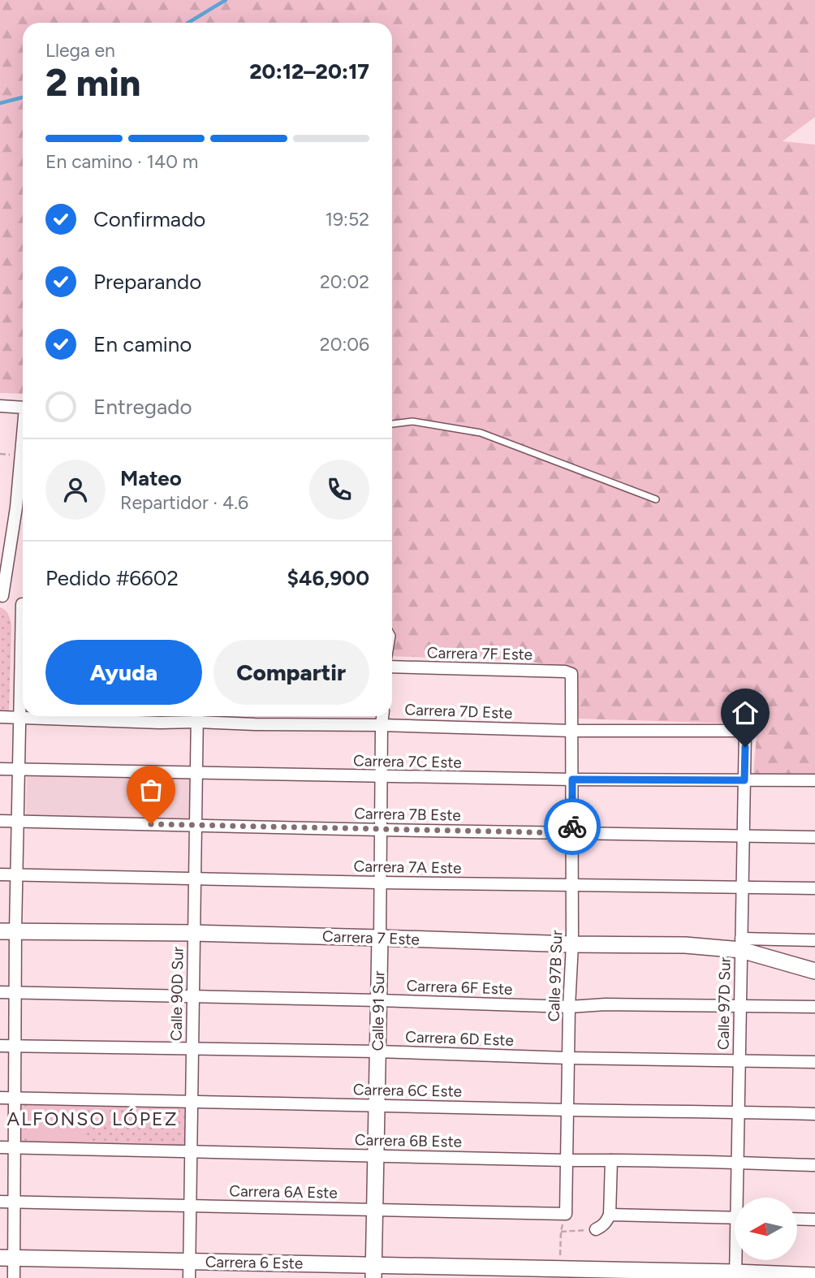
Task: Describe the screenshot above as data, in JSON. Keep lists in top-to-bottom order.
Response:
{
  "streets": {
    "street": [
      "Carrera 7F Este",
      "Carrera 7D Este",
      "Carrera 7C Este",
      "Carrera 7B Este",
      "Carrera 7A Este",
      "Carrera 7 Este",
      "Calle 97B Sur",
      "Carrera 6F Este",
      "Calle 90D Sur",
      "Calle 97D Sur",
      "Calle 91 Sur",
      "Carrera 6D Este",
      "Carrera 6C Este",
      "Carrera 6B Este",
      "Carrera 6A Este",
      "Carrera 6 Este"
    ]
  },
  "crossings": [
    ["Carrera 7F Este", "Calle 97B Sur"],
    ["Carrera 7D Este", "Calle 97B Sur"],
    ["Carrera 7D Este", "Calle 90D Sur"],
    ["Carrera 7D Este", "Calle 97D Sur"],
    ["Carrera 7D Este", "Calle 91 Sur"],
    ["Carrera 7C Este", "Calle 97B Sur"],
    ["Carrera 7C Este", "Calle 90D Sur"],
    ["Carrera 7C Este", "Calle 97D Sur"],
    ["Carrera 7C Este", "Calle 91 Sur"],
    ["Carrera 7B Este", "Calle 97B Sur"],
    ["Carrera 7B Este", "Calle 90D Sur"],
    ["Carrera 7B Este", "Calle 97D Sur"],
    ["Carrera 7B Este", "Calle 91 Sur"],
    ["Carrera 7A Este", "Calle 97B Sur"],
    ["Carrera 7A Este", "Calle 90D Sur"],
    ["Carrera 7A Este", "Calle 97D Sur"],
    ["Carrera 7A Este", "Calle 91 Sur"],
    ["Carrera 7 Este", "Calle 97B Sur"],
    ["Carrera 7 Este", "Calle 90D Sur"],
    ["Carrera 7 Este", "Calle 97D Sur"],
    ["Carrera 7 Este", "Calle 91 Sur"],
    ["Calle 97B Sur", "Carrera 6F Este"],
    ["Calle 97B Sur", "Carrera 6D Este"],
    ["Calle 97B Sur", "Carrera 6C Este"],
    ["Calle 97B Sur", "Carrera 6B Este"],
    ["Calle 97B Sur", "Carrera 6A Este"],
    ["Carrera 6F Este", "Calle 90D Sur"],
    ["Carrera 6F Este", "Calle 97D Sur"],
    ["Carrera 6F Este", "Calle 91 Sur"],
    ["Calle 90D Sur", "Carrera 6D Este"],
    ["Calle 90D Sur", "Carrera 6C Este"],
    ["Calle 90D Sur", "Carrera 6B Este"],
    ["Calle 90D Sur", "Carrera 6A Este"],
    ["Calle 90D Sur", "Carrera 6 Este"],
    ["Calle 97D Sur", "Carrera 6D Este"],
    ["Calle 97D Sur", "Carrera 6C Este"],
    ["Calle 97D Sur", "Carrera 6B Este"],
    ["Calle 97D Sur", "Carrera 6 Este"],
    ["Calle 91 Sur", "Carrera 6D Este"],
    ["Calle 91 Sur", "Carrera 6C Este"],
    ["Calle 91 Sur", "Carrera 6B Este"],
    ["Calle 91 Sur", "Carrera 6A Este"],
    ["Calle 91 Sur", "Carrera 6 Este"]
  ],
  "districts": ["ALFONSO LÓPEZ"],
  "north": "left",
  "page": {
    "heading": ["2 min", "Llega en", "20:12–20:17"],
    "panel": [
      "Mateo",
      "Repartidor · 4.6",
      "Pedido #6602",
      "$46,900"
    ],
    "bar": "En camino · 140 m",
    "list": [
      ["Confirmado", "19:52"],
      ["Preparando", "20:02"],
      ["En camino", "20:06"],
      "Entregado"
    ],
    "buttons": ["Ayuda", "Compartir"]
  }
}
